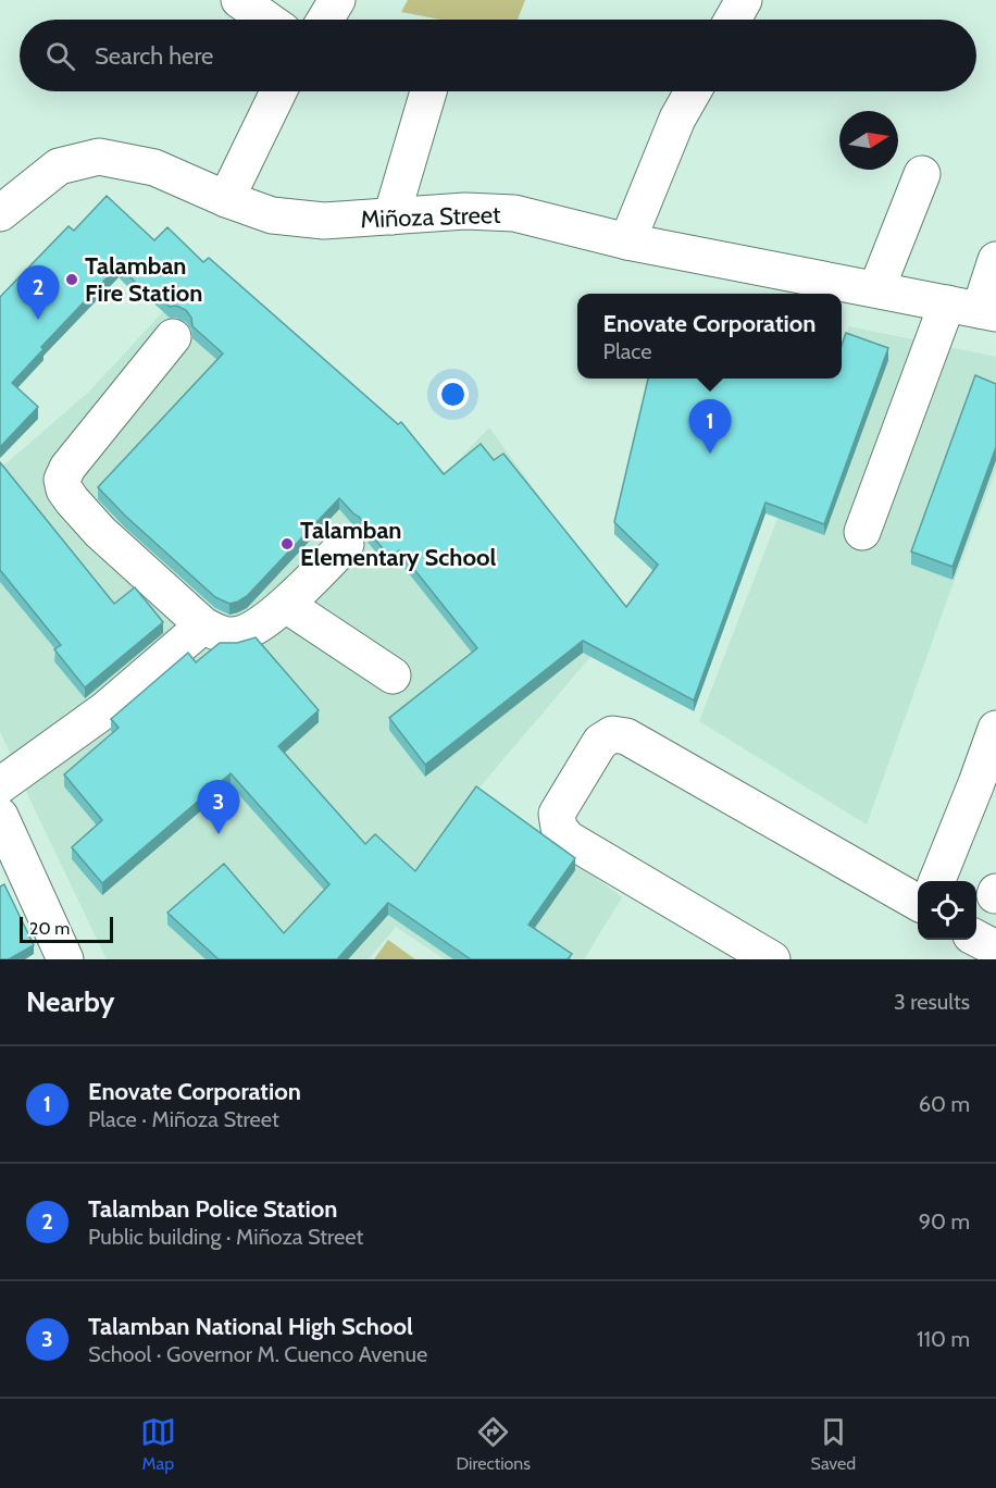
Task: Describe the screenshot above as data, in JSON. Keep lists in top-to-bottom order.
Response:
{
  "streets": {
    "street": ["Miñoza Street"]
  },
  "places": ["Talamban Fire Station", "Talamban Elementary School"],
  "scale_bar": "20 m",
  "north": "right",
  "page": {
    "search": "Search here",
    "pins": ["2", "1", "3"],
    "popup": ["Enovate Corporation", "Place"],
    "scale": "20 m",
    "heading": ["Nearby", "3 results"],
    "list": [
      {
        "mark": "1",
        "name": "Enovate Corporation",
        "note": "Place · Miñoza Street",
        "value": "60 m"
      },
      {
        "mark": "2",
        "name": "Talamban Police Station",
        "note": "Public building · Miñoza Street",
        "value": "90 m"
      },
      {
        "mark": "3",
        "name": "Talamban National High School",
        "note": "School · Governor M. Cuenco Avenue",
        "value": "110 m"
      }
    ],
    "nav": ["Map", "Directions", "Saved"]
  }
}
